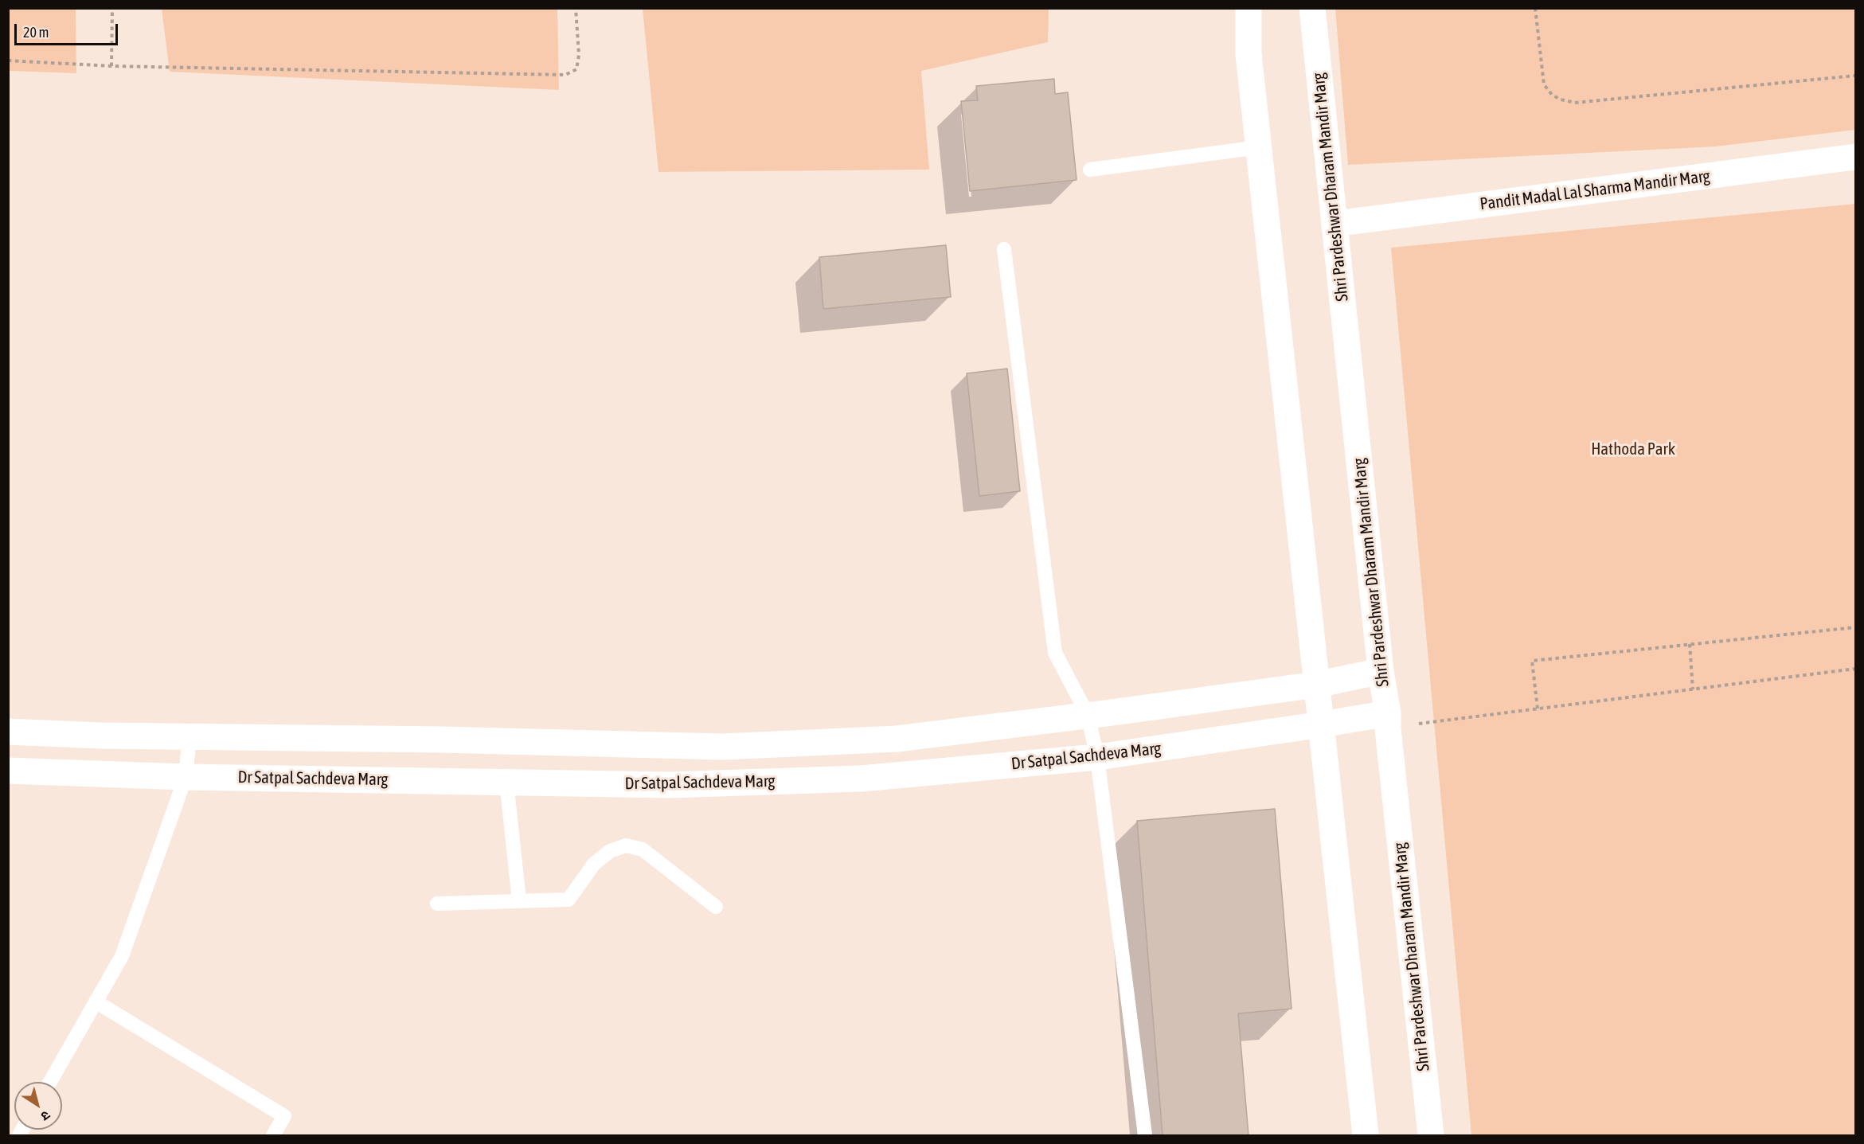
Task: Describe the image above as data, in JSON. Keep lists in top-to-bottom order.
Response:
{
  "streets": {
    "street": ["Shri Pardeshwar Dharam Mandir Marg", "Pandit Madal Lal Sharma Mandir Marg", "Dr Satpal Sachdeva Marg"]
  },
  "crossings": [
    ["Shri Pardeshwar Dharam Mandir Marg", "Pandit Madal Lal Sharma Mandir Marg"],
    ["Shri Pardeshwar Dharam Mandir Marg", "Dr Satpal Sachdeva Marg"]
  ],
  "parks": ["Hathoda Park"],
  "scale_bar": "20 m",
  "north": "bottom right"
}
